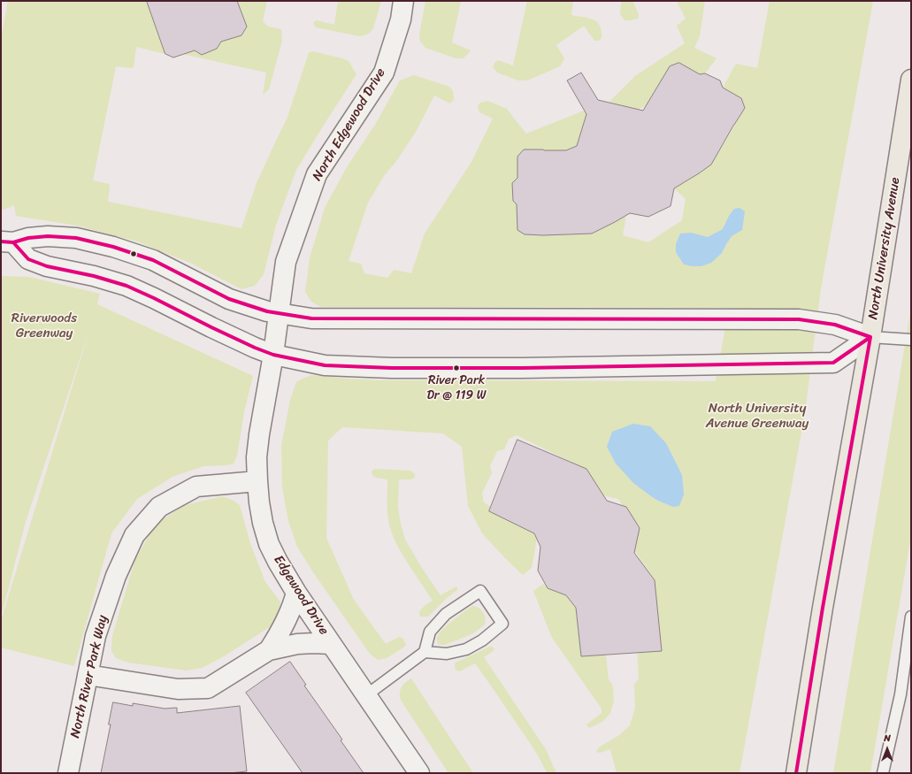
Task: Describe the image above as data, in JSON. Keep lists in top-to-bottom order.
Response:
{
  "streets": {
    "highway": ["North University Avenue"],
    "street": ["North Edgewood Drive", "Edgewood Drive", "North River Park Way"]
  },
  "crossings": [
    ["North Edgewood Drive", "Edgewood Drive"],
    ["Edgewood Drive", "North River Park Way"]
  ],
  "parks": ["Riverwoods Greenway", "North University Avenue Greenway"],
  "places": ["River Park Dr @ 119 W"],
  "north": "top"
}
